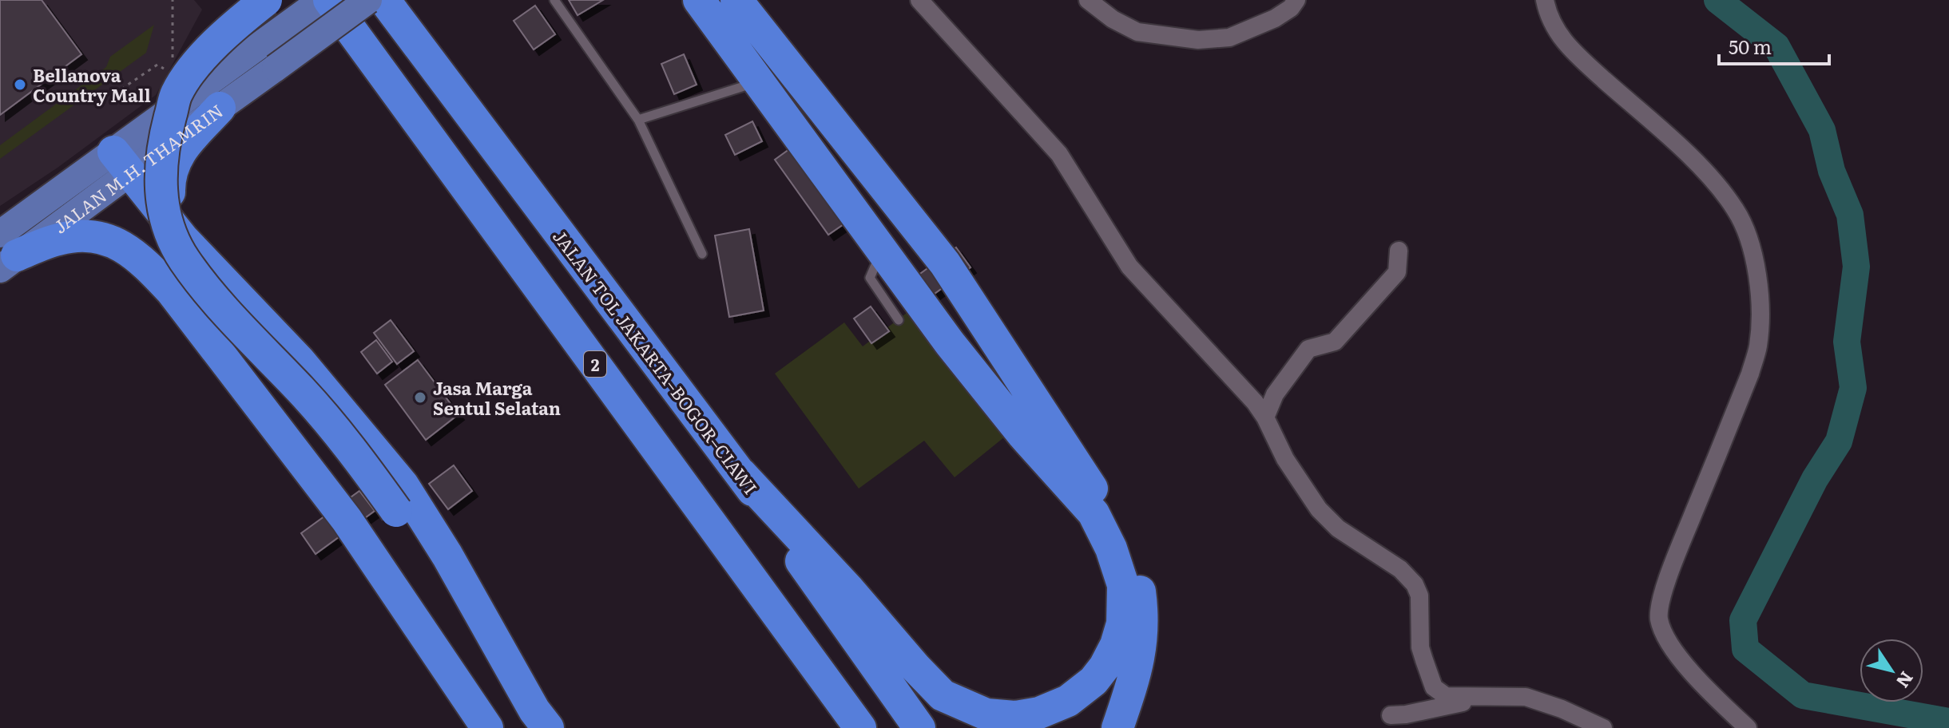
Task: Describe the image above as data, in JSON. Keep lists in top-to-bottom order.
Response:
{
  "streets": {
    "highway": ["JALAN TOL JAKARTA–BOGOR–CIAWI", "2"],
    "main road": ["JALAN M.H. THAMRIN"]
  },
  "places": ["Bellanova Country Mall", "Jasa Marga Sentul Selatan"],
  "scale_bar": "50 m",
  "north": "bottom right"
}
